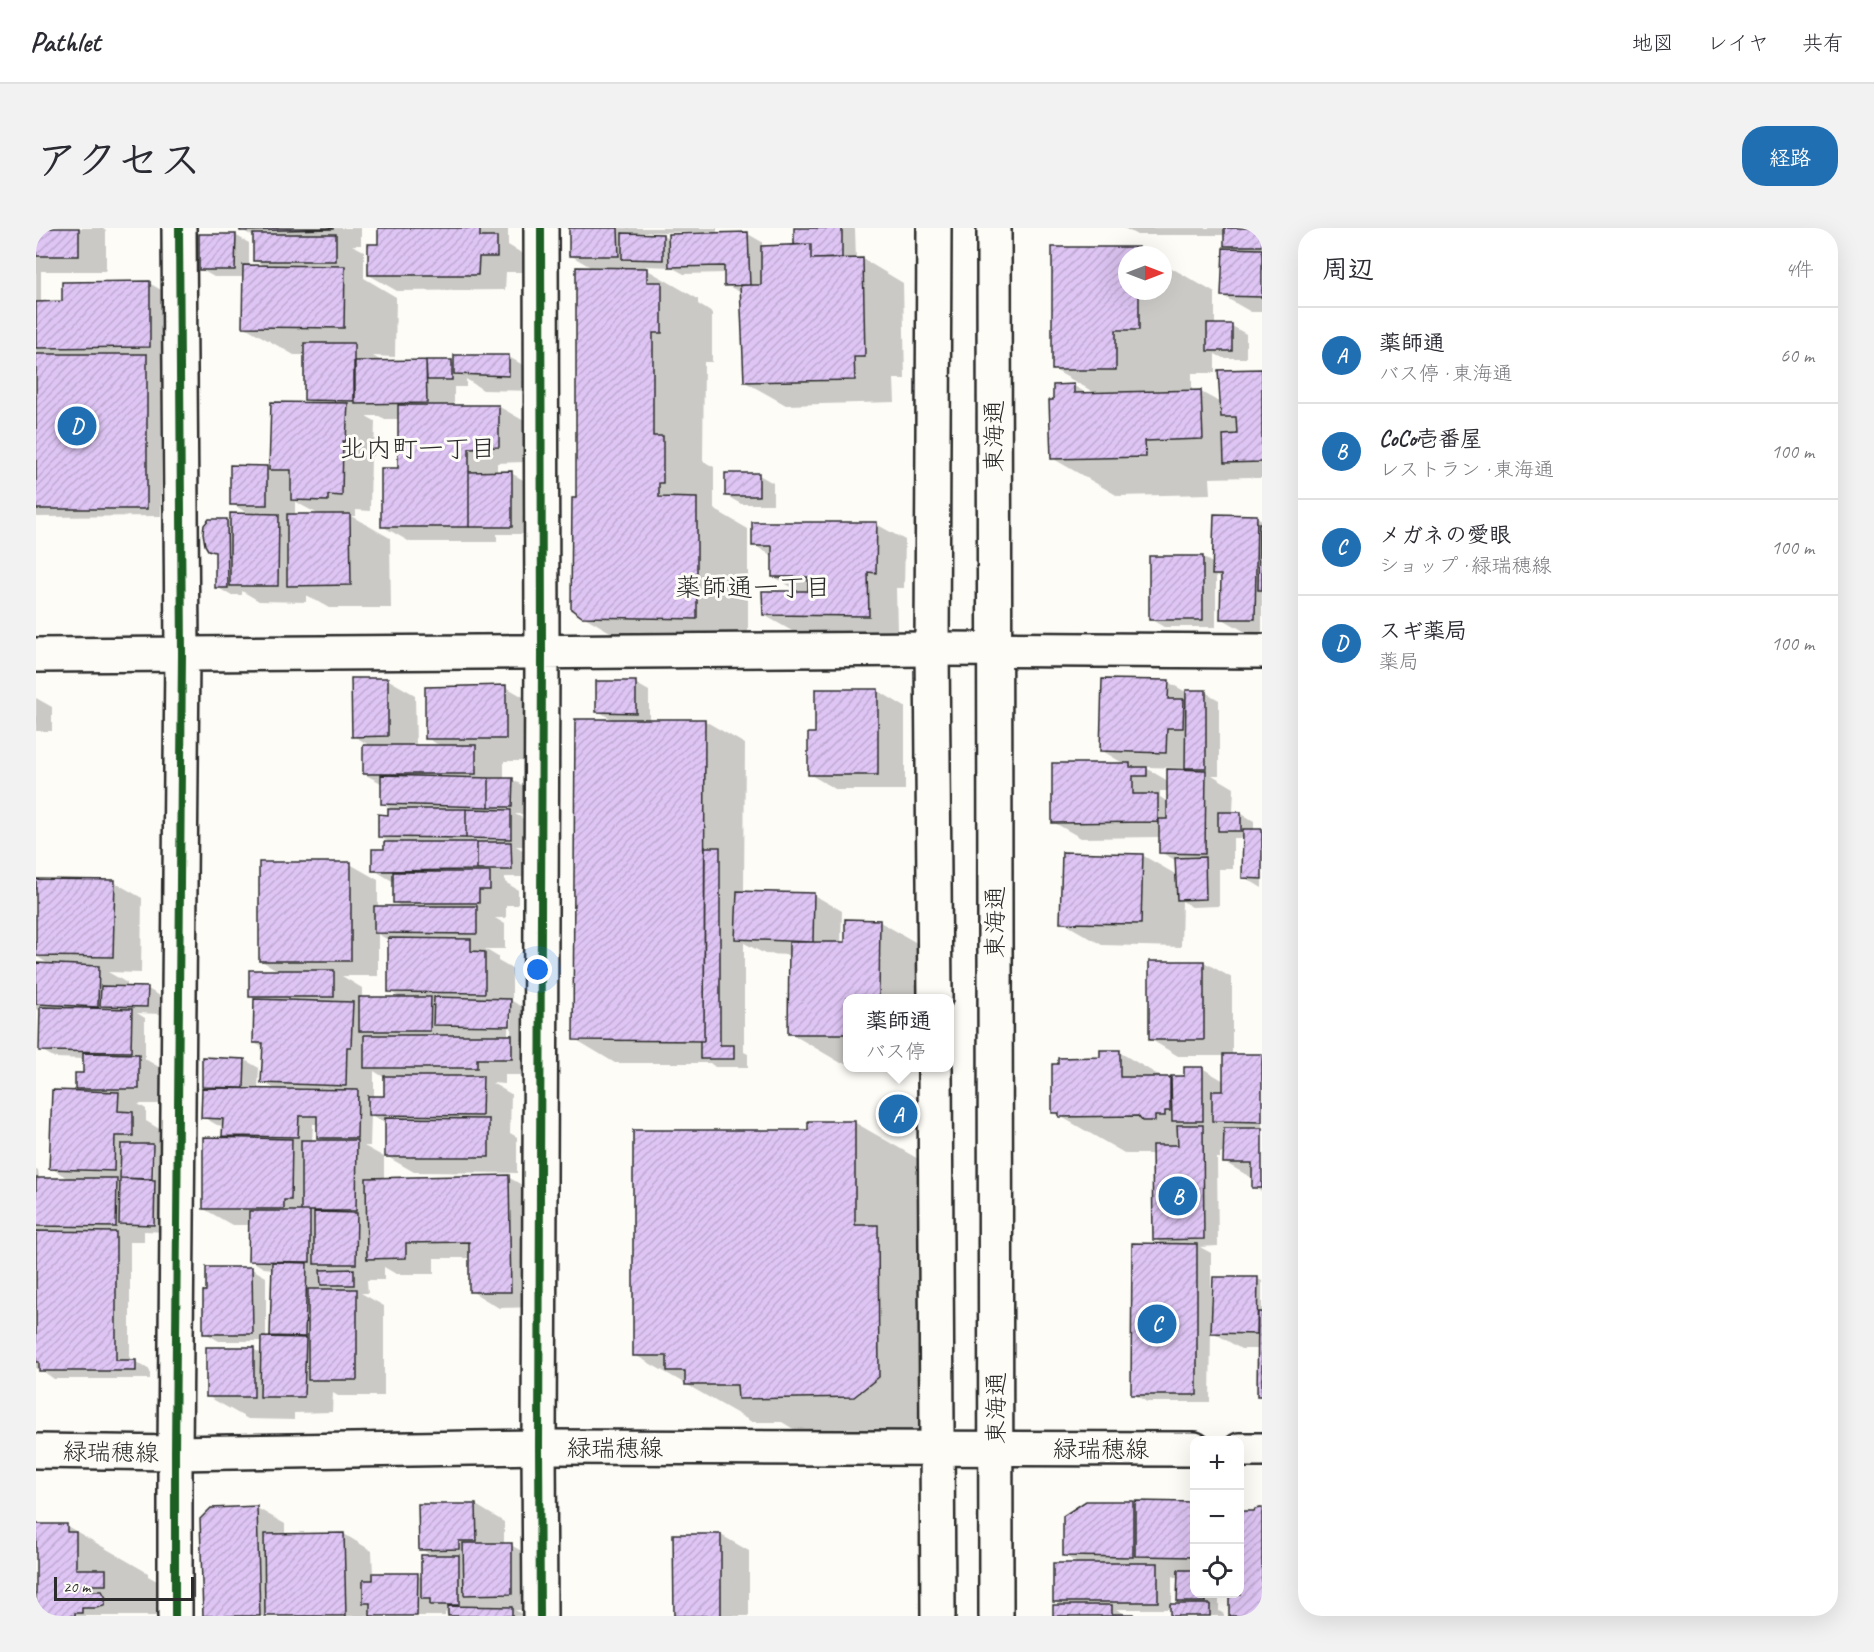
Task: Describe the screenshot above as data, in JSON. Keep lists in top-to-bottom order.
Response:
{
  "streets": {
    "street": ["東海通", "緑瑞穂線"]
  },
  "crossings": [
    ["東海通", "緑瑞穂線"]
  ],
  "districts": ["北内町一丁目", "薬師通一丁目"],
  "scale_bar": "20 m",
  "north": "right",
  "page": {
    "header": "Pathlet",
    "nav": ["地図", "レイヤ", "共有"],
    "title": "アクセス",
    "buttons": "経路",
    "heading": ["周辺", "4件"],
    "list": [
      {
        "mark": "A",
        "name": "薬師通",
        "note": "バス停 · 東海通",
        "value": "60 m"
      },
      {
        "mark": "B",
        "name": "CoCo壱番屋",
        "note": "レストラン · 東海通",
        "value": "100 m"
      },
      {
        "mark": "C",
        "name": "メガネの愛眼",
        "note": "ショップ · 緑瑞穂線",
        "value": "100 m"
      },
      {
        "mark": "D",
        "name": "スギ薬局",
        "note": "薬局",
        "value": "100 m"
      }
    ],
    "pins": [
      "D",
      "A",
      "B",
      "C"
    ],
    "popup": ["薬師通", "バス停"],
    "map_buttons": ["+", "−"],
    "scale": "20 m"
  }
}
